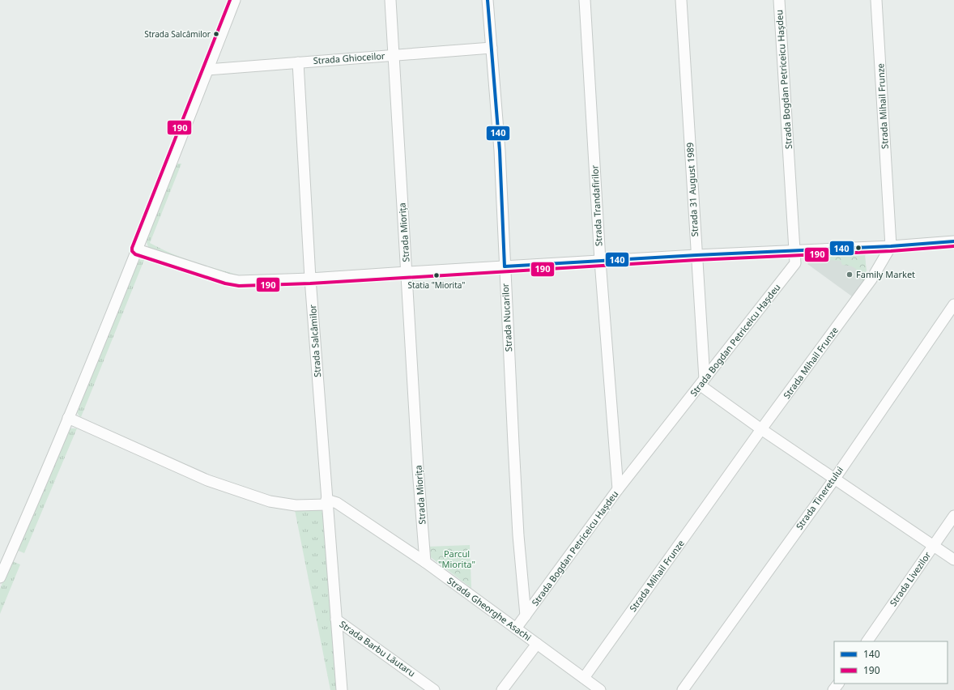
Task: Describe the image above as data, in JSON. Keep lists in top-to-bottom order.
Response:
{
  "streets": {
    "street": [
      "Strada Ghioceilor",
      "Strada Bogdan Petriceicu Hașdeu",
      "Strada Mihail Frunze",
      "Strada 31 August 1989",
      "Strada Trandafirilor",
      "Strada Miorița",
      "Strada Nucarilor",
      "Strada Salcâmilor",
      "Strada Tineretului",
      "Strada Livezilor",
      "Strada Gheorghe Asachi",
      "Strada Barbu Lăutaru"
    ]
  },
  "crossings": [
    ["Strada Ghioceilor", "Strada Miorița"],
    ["Strada Ghioceilor", "Strada Nucarilor"],
    ["Strada Ghioceilor", "Strada Salcâmilor"],
    ["Strada Bogdan Petriceicu Hașdeu", "Strada 31 August 1989"],
    ["Strada Bogdan Petriceicu Hașdeu", "Strada Trandafirilor"],
    ["Strada Bogdan Petriceicu Hașdeu", "Strada Nucarilor"],
    ["Strada Bogdan Petriceicu Hașdeu", "Strada Gheorghe Asachi"],
    ["Strada Mihail Frunze", "Strada Gheorghe Asachi"],
    ["Strada Miorița", "Strada Gheorghe Asachi"],
    ["Strada Salcâmilor", "Strada Gheorghe Asachi"],
    ["Strada Salcâmilor", "Strada Barbu Lăutaru"]
  ],
  "parks": ["Parcul \"Miorita\""],
  "places": ["Strada Salcâmilor", "Family Market", "Statia \"Miorita\""],
  "lines": ["transit line 140", "transit line 190"],
  "legend": ["140", "190"]
}
